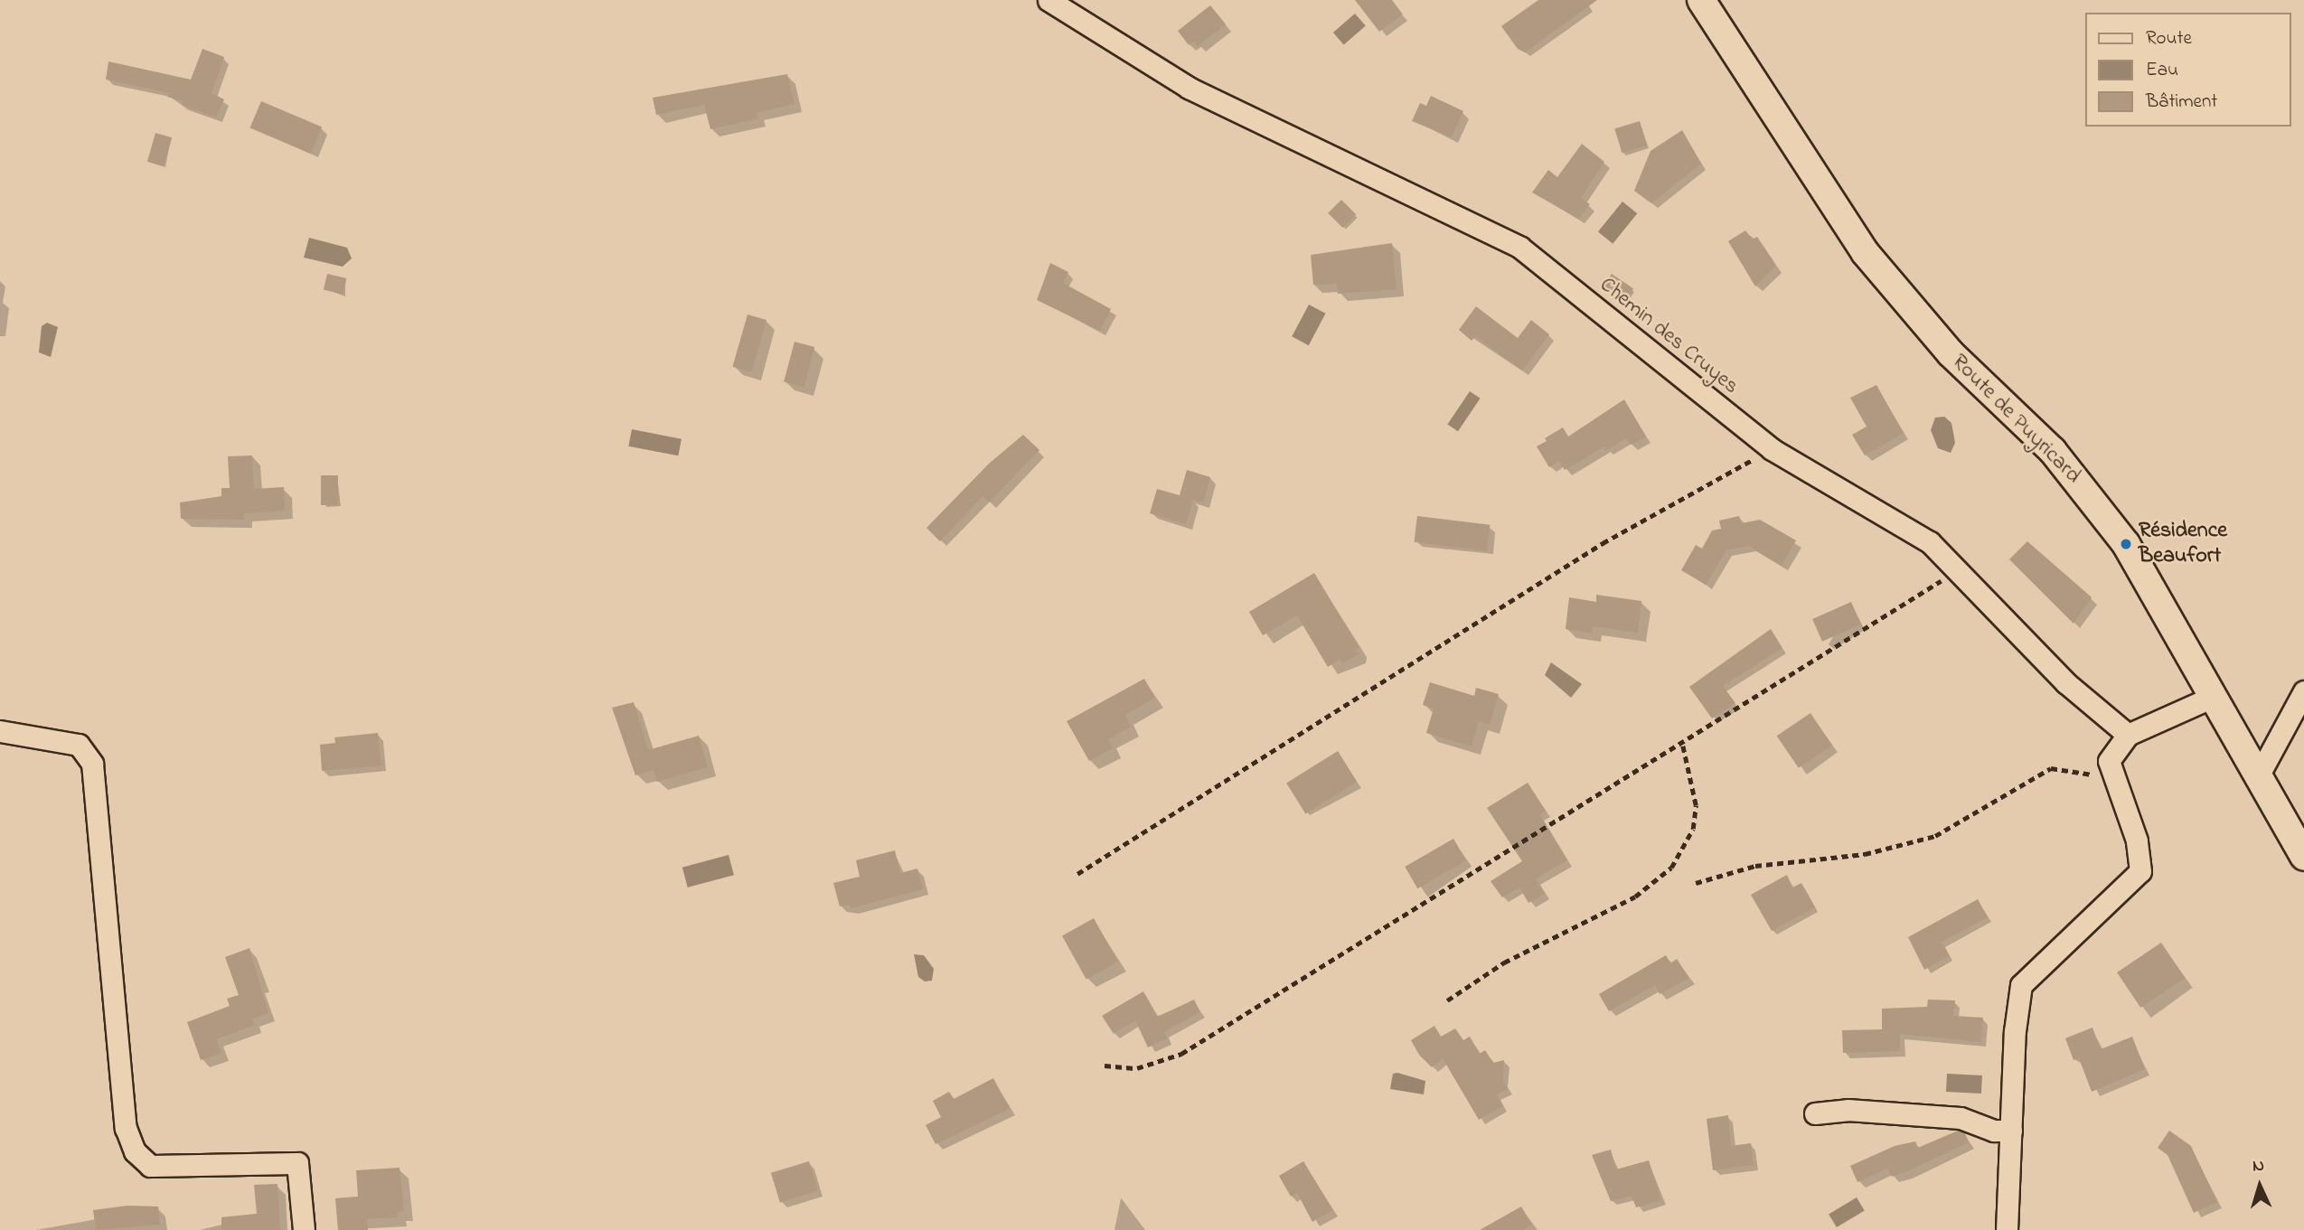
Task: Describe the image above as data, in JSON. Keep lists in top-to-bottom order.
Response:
{
  "streets": {
    "main road": ["Route de Puyricard"],
    "street": ["Chemin des Cruyes"]
  },
  "places": ["Résidence Beaufort"],
  "legend": ["Route", "Eau", "Bâtiment"],
  "north": "top"
}
